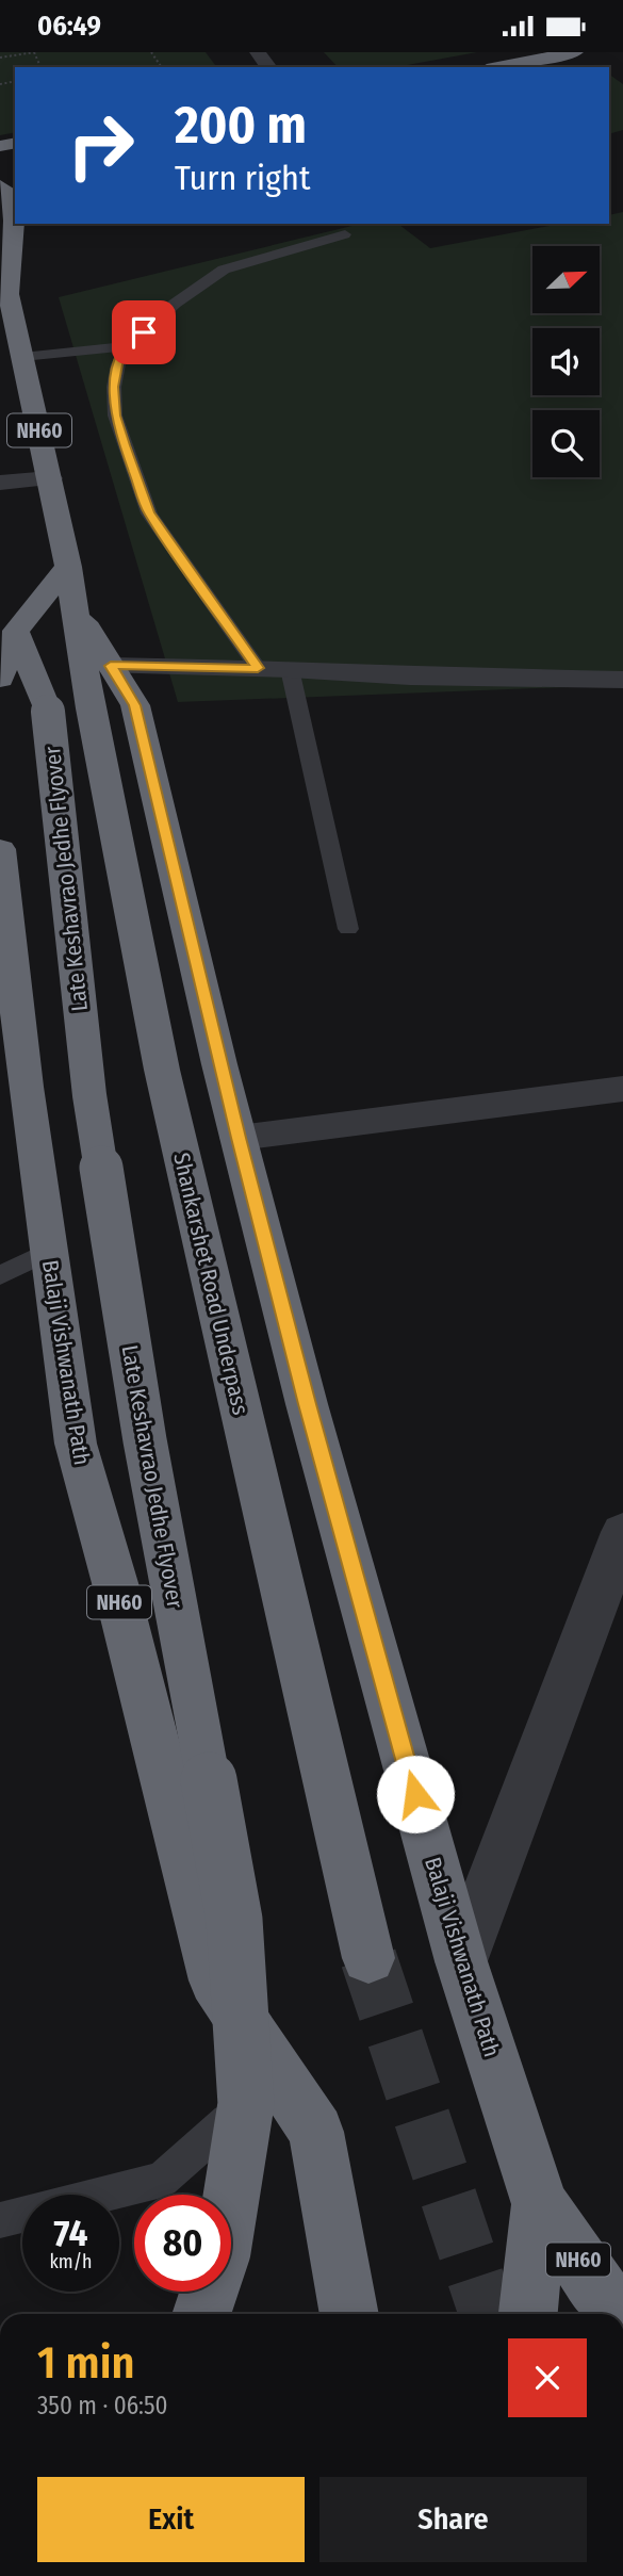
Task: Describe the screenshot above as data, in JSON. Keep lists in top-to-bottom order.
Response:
{
  "streets": {
    "highway": [
      "NH60",
      "Late Keshavrao Jedhe Flyover",
      "Shankarshet Road Underpass",
      "Balaji Vishwanath Path"
    ]
  },
  "crossings": [
    ["NH60", "Balaji Vishwanath Path"],
    ["Shankarshet Road Underpass", "Balaji Vishwanath Path"]
  ],
  "north": "top right",
  "page": {
    "status": "06:49",
    "turn": ["200 m", "Turn right"],
    "speed": "74 km/h",
    "limit": "80",
    "heading": ["1 min", "350 m · 06:50"],
    "buttons": ["Exit", "Share"]
  }
}
